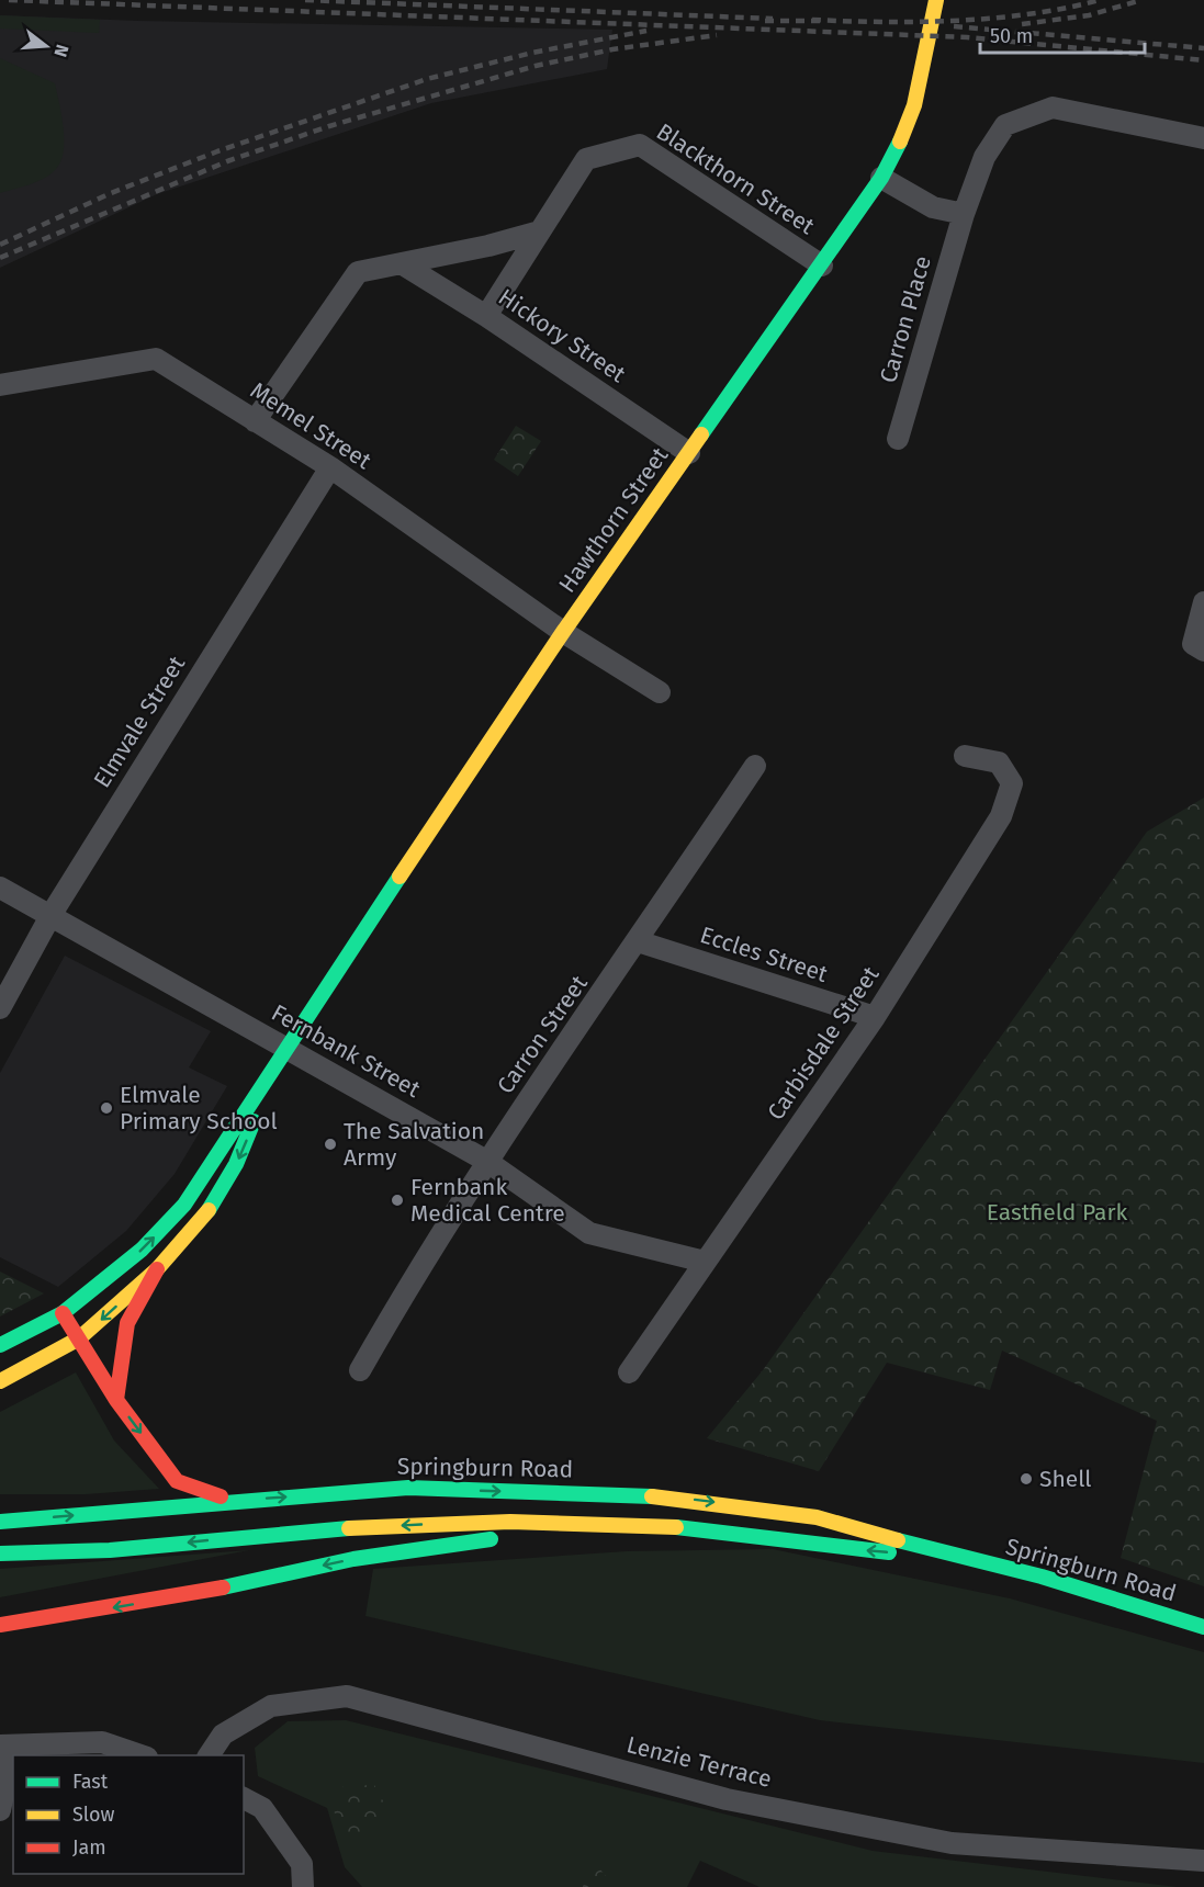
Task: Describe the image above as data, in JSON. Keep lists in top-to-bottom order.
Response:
{
  "streets": {
    "main road": ["Hawthorn Street", "Springburn Road"],
    "street": [
      "Blackthorn Street",
      "Carron Place",
      "Hickory Street",
      "Memel Street",
      "Elmvale Street",
      "Eccles Street",
      "Carron Street",
      "Carbisdale Street",
      "Fernbank Street",
      "Lenzie Terrace"
    ]
  },
  "crossings": [
    ["Blackthorn Street", "Hickory Street"],
    ["Blackthorn Street", "Hawthorn Street"],
    ["Hickory Street", "Hawthorn Street"],
    ["Memel Street", "Hawthorn Street"],
    ["Memel Street", "Elmvale Street"],
    ["Hawthorn Street", "Fernbank Street"],
    ["Elmvale Street", "Fernbank Street"],
    ["Eccles Street", "Carron Street"],
    ["Eccles Street", "Carbisdale Street"],
    ["Carron Street", "Fernbank Street"],
    ["Carbisdale Street", "Fernbank Street"]
  ],
  "parks": ["Eastfield Park"],
  "places": [
    "Elmvale Primary School",
    "The Salvation Army",
    "Fernbank Medical Centre",
    "Shell"
  ],
  "legend": ["Fast", "Slow", "Jam"],
  "scale_bar": "50 m",
  "north": "right"
}
